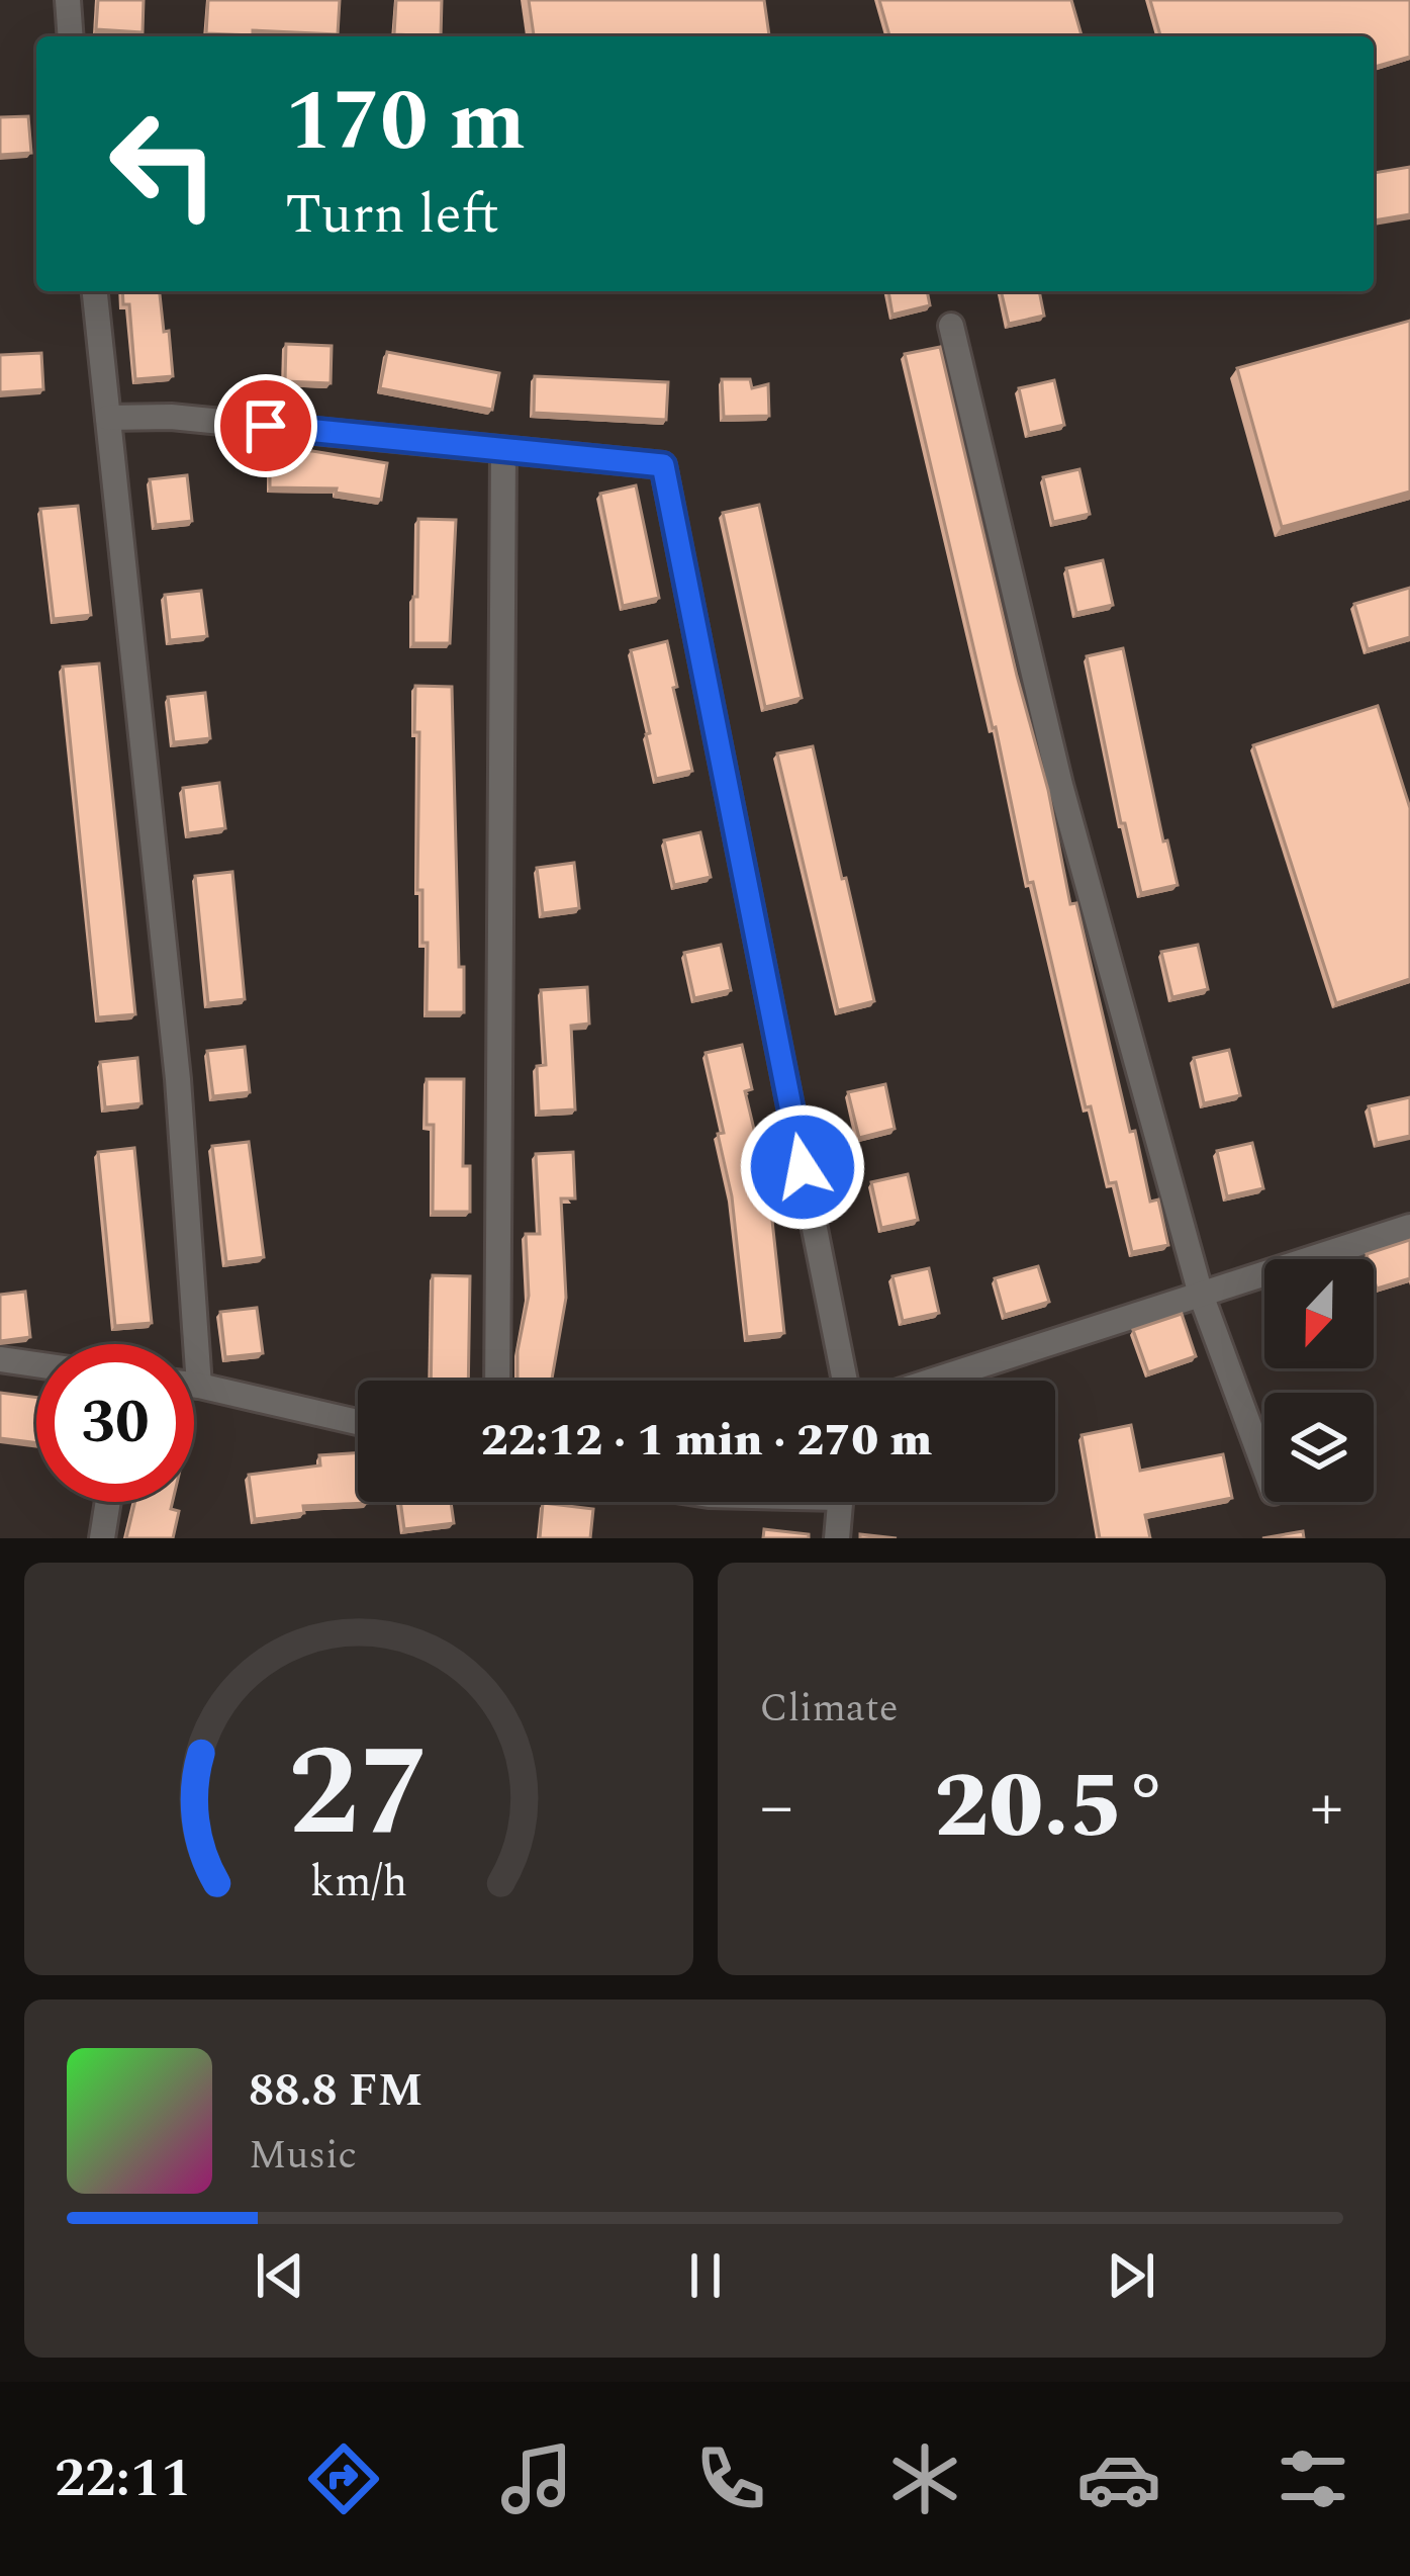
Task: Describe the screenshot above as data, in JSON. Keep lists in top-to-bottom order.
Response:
{
  "north": "bottom",
  "page": {
    "turn": ["170 m", "Turn left"],
    "limit": "30",
    "trip": "22:12 · 1 min · 270 m",
    "tile": "Climate",
    "heat": ["−", "20.5°", "+"],
    "song": ["88.8 FM", "Music"],
    "tabs": "22:11",
    "gauge": ["27", "km/h"]
  }
}
